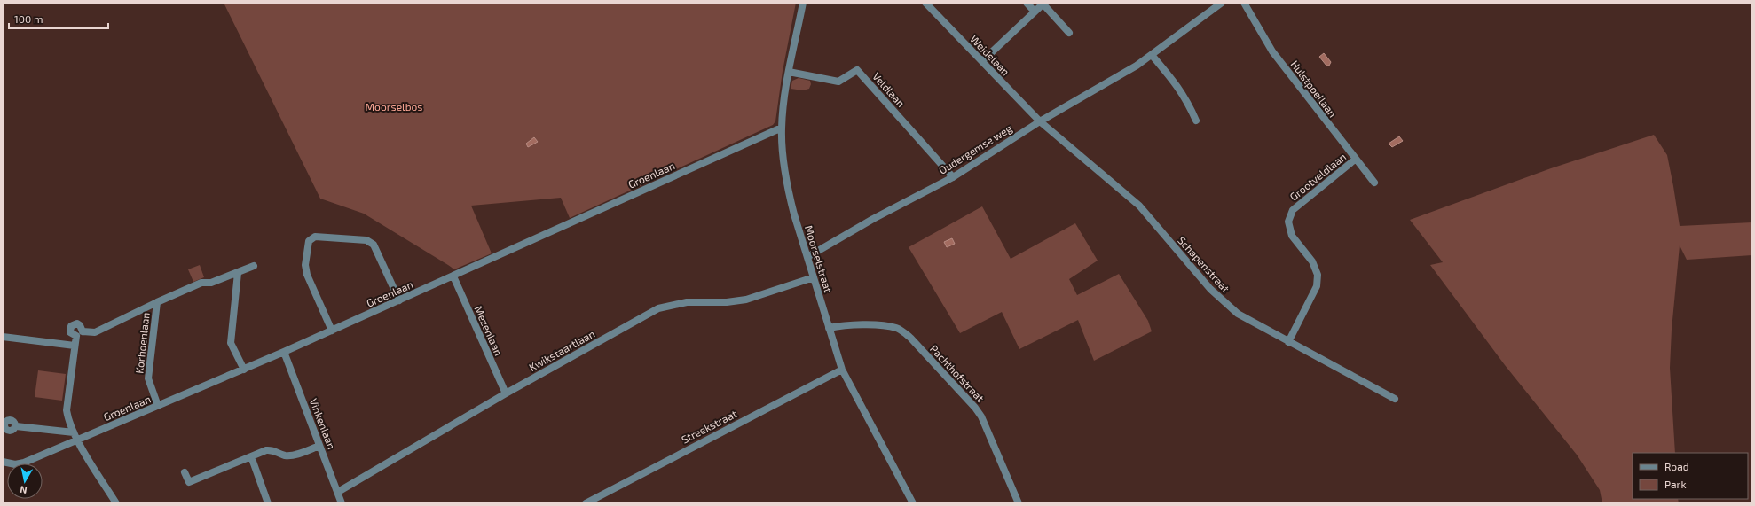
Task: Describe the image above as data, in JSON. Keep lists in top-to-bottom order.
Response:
{
  "streets": {
    "street": [
      "Weidelaan",
      "Hulstpoellaan",
      "Veldlaan",
      "Oudergemse weg",
      "Groenlaan",
      "Grootveldlaan",
      "Moorselstraat",
      "Schapenstraat",
      "Mezenlaan",
      "Korhoenlaan",
      "Kwikstaartlaan",
      "Pachthofstraat",
      "Vinkenlaan",
      "Streekstraat"
    ]
  },
  "crossings": [
    ["Weidelaan", "Oudergemse weg"],
    ["Weidelaan", "Schapenstraat"],
    ["Hulstpoellaan", "Grootveldlaan"],
    ["Veldlaan", "Oudergemse weg"],
    ["Veldlaan", "Moorselstraat"],
    ["Oudergemse weg", "Moorselstraat"],
    ["Oudergemse weg", "Schapenstraat"],
    ["Groenlaan", "Moorselstraat"],
    ["Groenlaan", "Mezenlaan"],
    ["Groenlaan", "Korhoenlaan"],
    ["Groenlaan", "Vinkenlaan"],
    ["Grootveldlaan", "Schapenstraat"],
    ["Moorselstraat", "Kwikstaartlaan"],
    ["Moorselstraat", "Pachthofstraat"],
    ["Moorselstraat", "Streekstraat"],
    ["Mezenlaan", "Kwikstaartlaan"],
    ["Kwikstaartlaan", "Vinkenlaan"]
  ],
  "parks": ["Moorselbos"],
  "legend": ["Road", "Park"],
  "scale_bar": "100 m",
  "north": "bottom"
}
